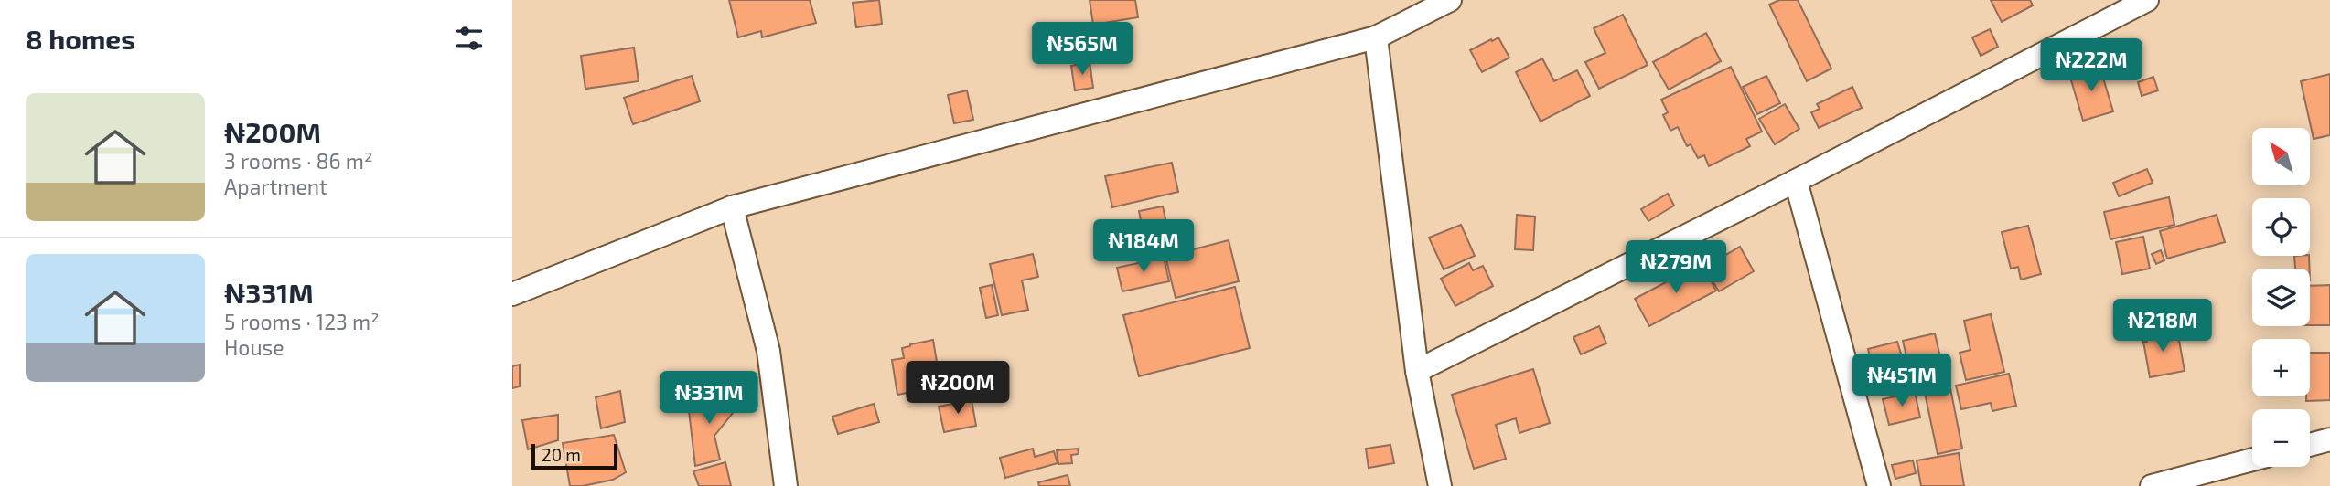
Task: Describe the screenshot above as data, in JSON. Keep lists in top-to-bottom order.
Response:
{
  "scale_bar": "20 m",
  "north": "top left",
  "page": {
    "heading": "8 homes",
    "price": [
      "₦565M",
      "₦222M",
      "₦184M",
      "₦279M",
      "₦218M",
      "₦451M",
      "₦200M",
      "₦331M"
    ],
    "list": [
      {
        "name": "₦200M",
        "note": "3 rooms · 86 m² · Apartment"
      },
      {
        "name": "₦331M",
        "note": "5 rooms · 123 m² · House"
      }
    ],
    "map_buttons": ["+", "−"],
    "scale": "20 m"
  }
}
